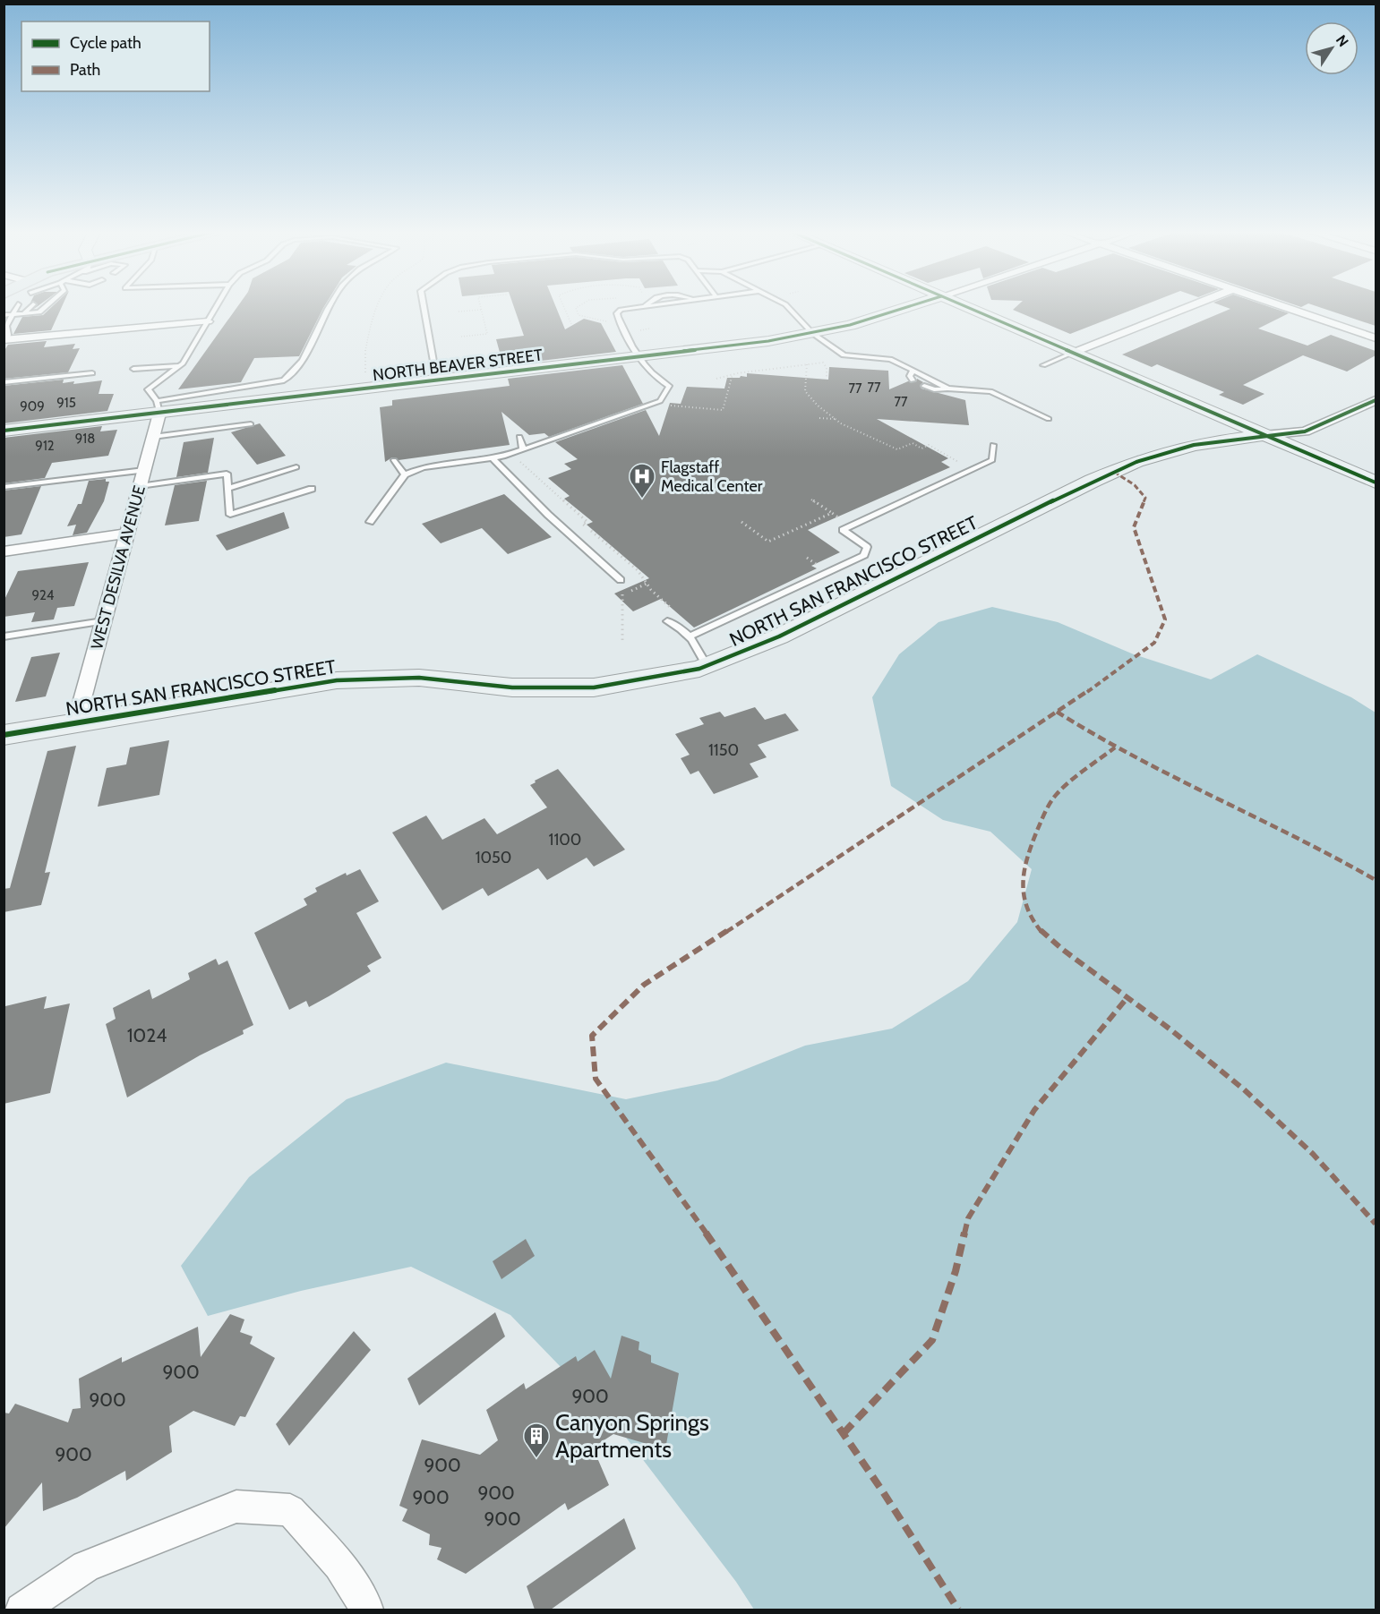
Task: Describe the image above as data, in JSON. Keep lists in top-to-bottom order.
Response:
{
  "streets": {
    "street": ["NORTH BEAVER STREET", "WEST DESILVA AVENUE", "NORTH SAN FRANCISCO STREET"]
  },
  "crossings": [
    ["NORTH BEAVER STREET", "WEST DESILVA AVENUE"],
    ["WEST DESILVA AVENUE", "NORTH SAN FRANCISCO STREET"]
  ],
  "places": {
    "hospital": ["Flagstaff Medical Center"],
    "building": ["Canyon Springs Apartments"]
  },
  "house_numbers": [
    "77",
    "77",
    "77",
    "915",
    "909",
    "918",
    "912",
    "924",
    "1150",
    "1100",
    "1050",
    "1024",
    "900",
    "900",
    "900",
    "900",
    "900",
    "900",
    "900",
    "900"
  ],
  "legend": ["Cycle path", "Path"],
  "north": "top right"
}
